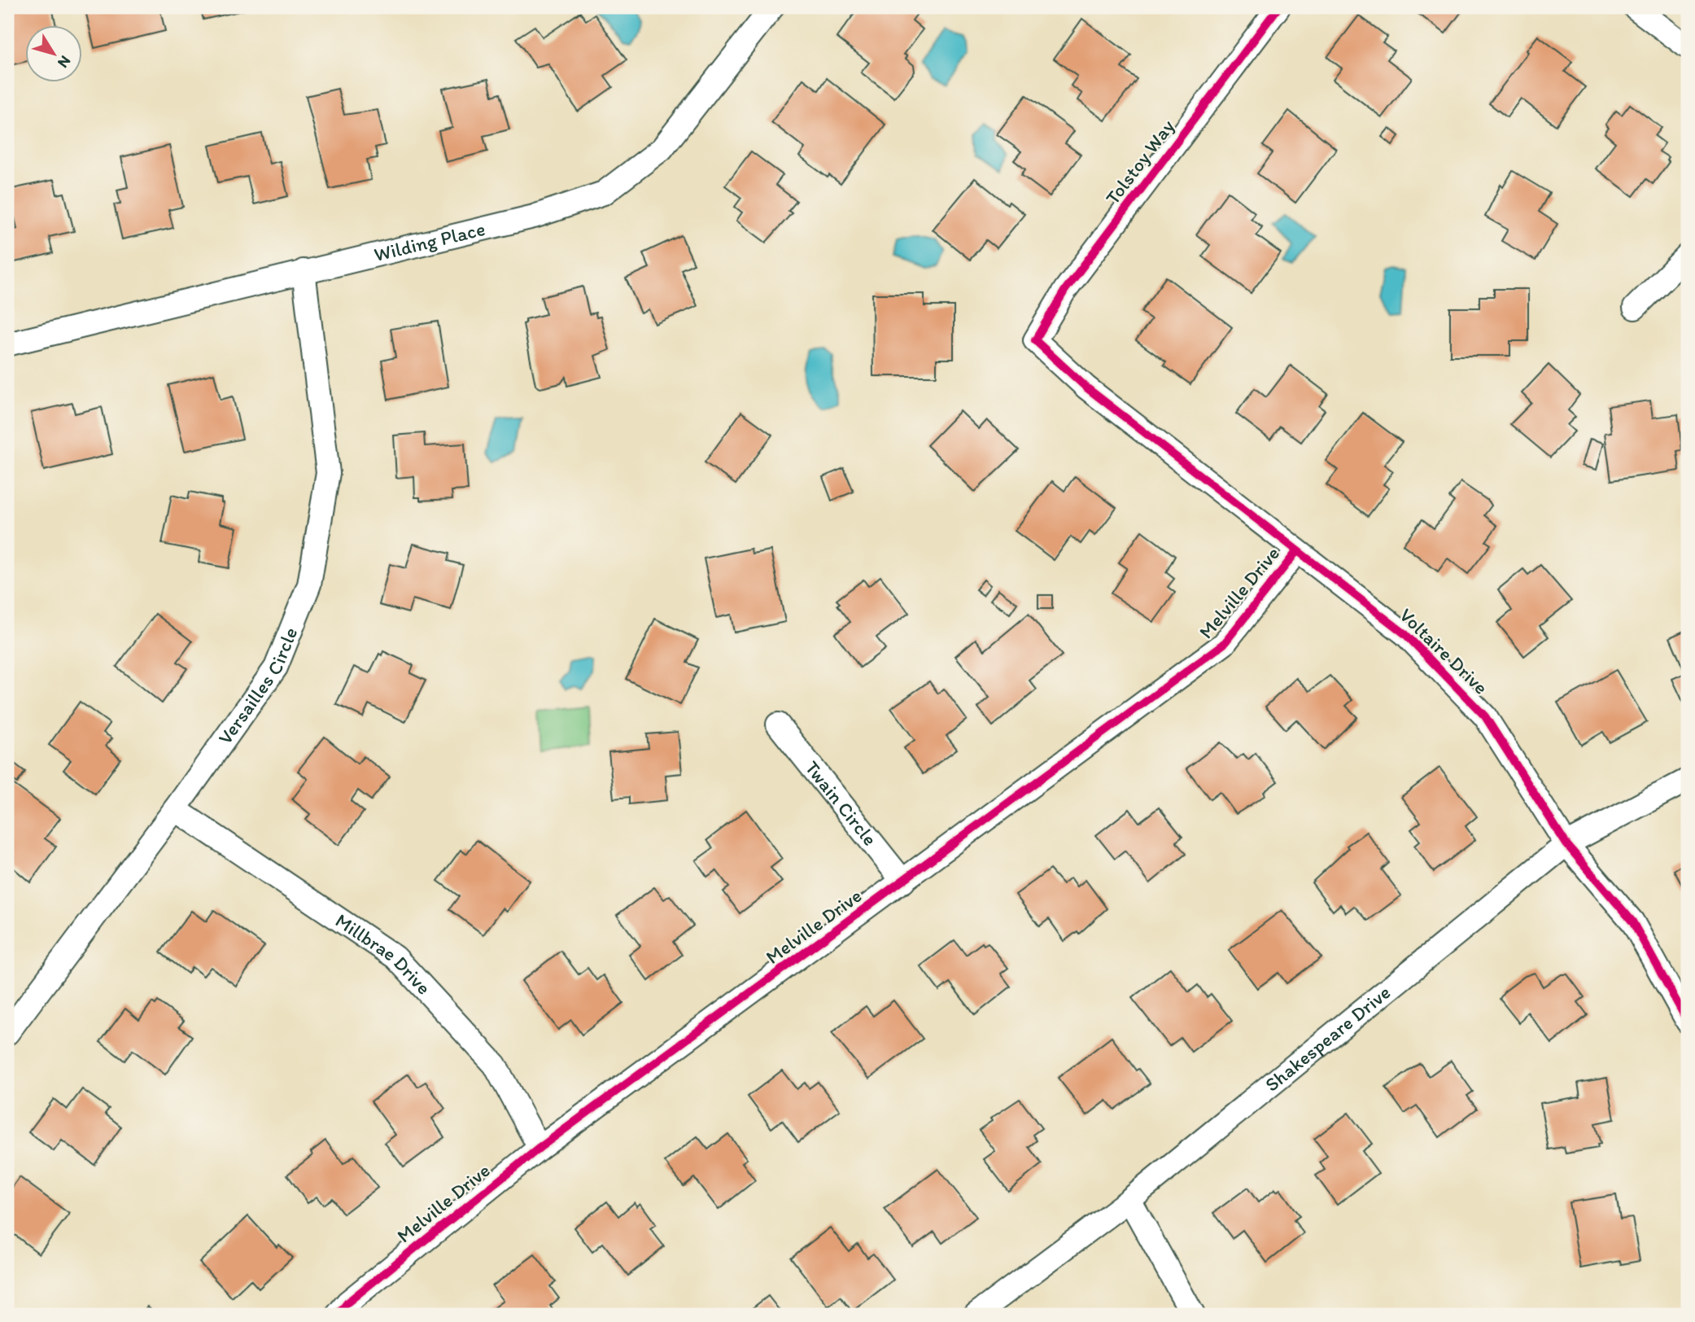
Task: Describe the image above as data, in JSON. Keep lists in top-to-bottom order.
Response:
{
  "streets": {
    "street": [
      "Tolstoy Way",
      "Wilding Place",
      "Melville Drive",
      "Voltaire Drive",
      "Versailles Circle",
      "Twain Circle",
      "Millbrae Drive",
      "Shakespeare Drive"
    ]
  },
  "crossings": [
    ["Tolstoy Way", "Voltaire Drive"],
    ["Wilding Place", "Versailles Circle"],
    ["Melville Drive", "Voltaire Drive"],
    ["Melville Drive", "Twain Circle"],
    ["Melville Drive", "Millbrae Drive"],
    ["Voltaire Drive", "Shakespeare Drive"],
    ["Versailles Circle", "Millbrae Drive"]
  ],
  "north": "bottom right"
}
